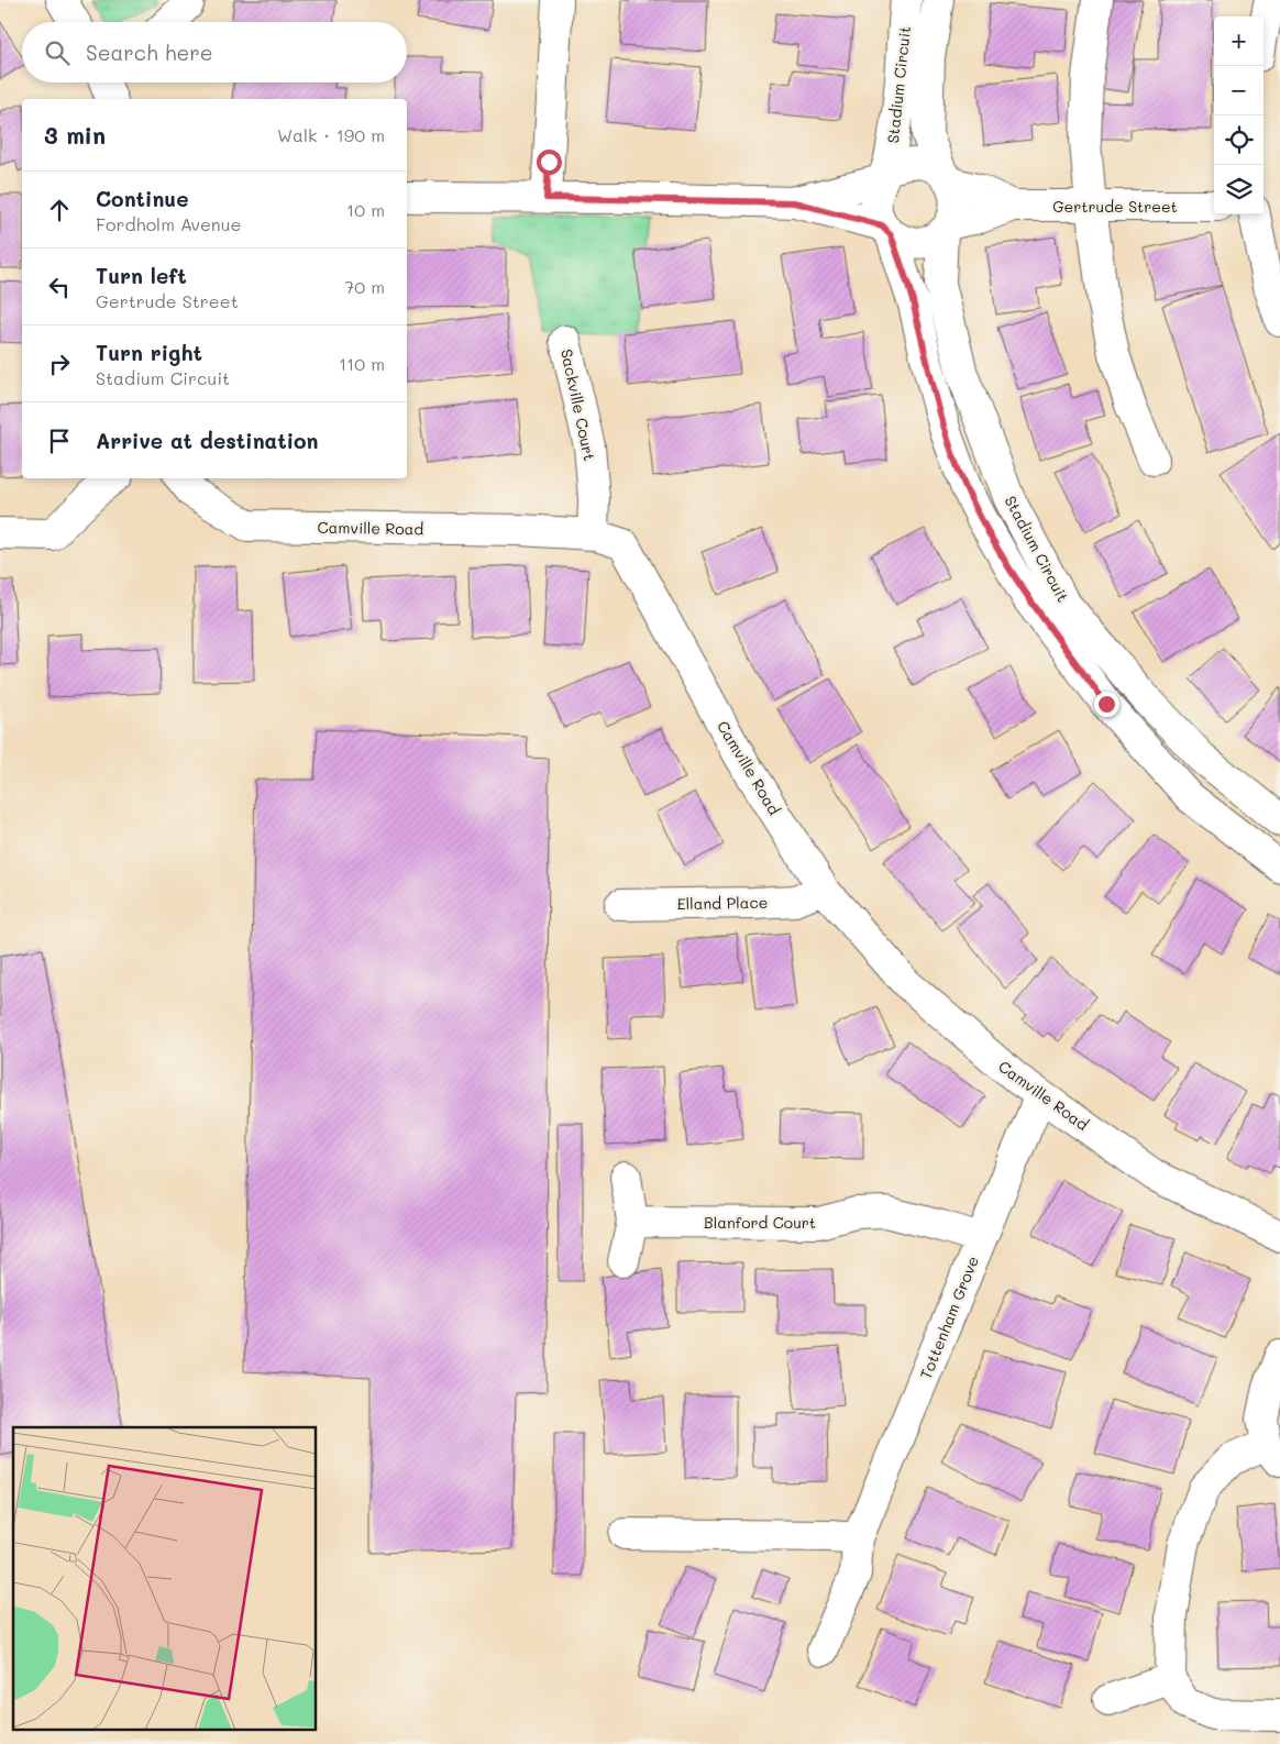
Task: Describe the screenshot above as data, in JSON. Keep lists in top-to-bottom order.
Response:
{
  "streets": {
    "street": [
      "Stadium Circuit",
      "Gertrude Street",
      "Sackville Court",
      "Camville Road",
      "Elland Place",
      "Blanford Court",
      "Tottenham Grove"
    ]
  },
  "crossings": [
    ["Stadium Circuit", "Gertrude Street"],
    ["Sackville Court", "Camville Road"],
    ["Camville Road", "Elland Place"],
    ["Camville Road", "Tottenham Grove"],
    ["Blanford Court", "Tottenham Grove"]
  ],
  "page": {
    "map_buttons": ["+", "−"],
    "search": "Search here",
    "heading": ["3 min", "Walk · 190 m"],
    "list": [
      ["Continue", "Fordholm Avenue", "10 m"],
      ["Turn left", "Gertrude Street", "70 m"],
      ["Turn right", "Stadium Circuit", "110 m"],
      "Arrive at destination"
    ]
  }
}
